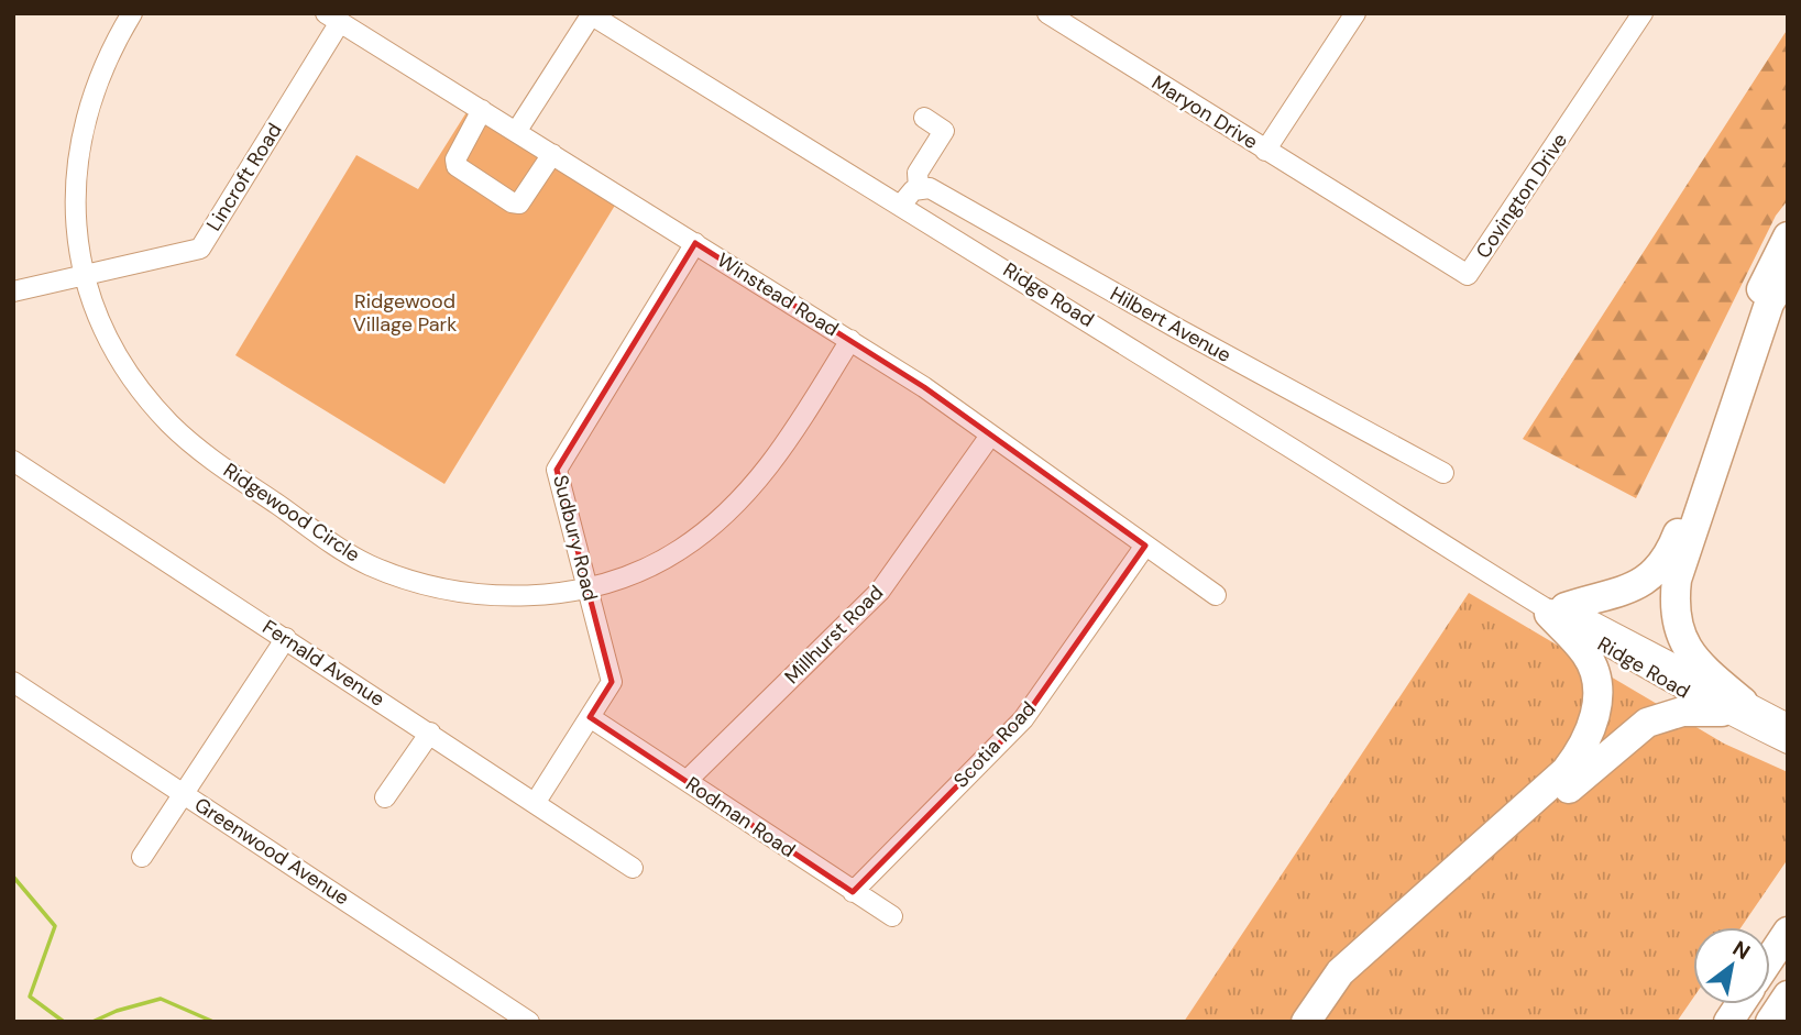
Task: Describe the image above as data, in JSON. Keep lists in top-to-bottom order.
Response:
{
  "streets": {
    "street": [
      "Maryon Drive",
      "Lincroft Road",
      "Covington Drive",
      "Winstead Road",
      "Ridge Road",
      "Hilbert Avenue",
      "Ridgewood Circle",
      "Sudbury Road",
      "Millhurst Road",
      "Fernald Avenue",
      "Scotia Road",
      "Rodman Road",
      "Greenwood Avenue"
    ]
  },
  "crossings": [
    ["Maryon Drive", "Covington Drive"],
    ["Lincroft Road", "Winstead Road"],
    ["Lincroft Road", "Ridgewood Circle"],
    ["Winstead Road", "Ridgewood Circle"],
    ["Winstead Road", "Sudbury Road"],
    ["Winstead Road", "Millhurst Road"],
    ["Winstead Road", "Scotia Road"],
    ["Ridgewood Circle", "Sudbury Road"],
    ["Sudbury Road", "Fernald Avenue"],
    ["Sudbury Road", "Rodman Road"],
    ["Millhurst Road", "Rodman Road"],
    ["Scotia Road", "Rodman Road"]
  ],
  "parks": ["Ridgewood Village Park"],
  "north": "top right"
}
